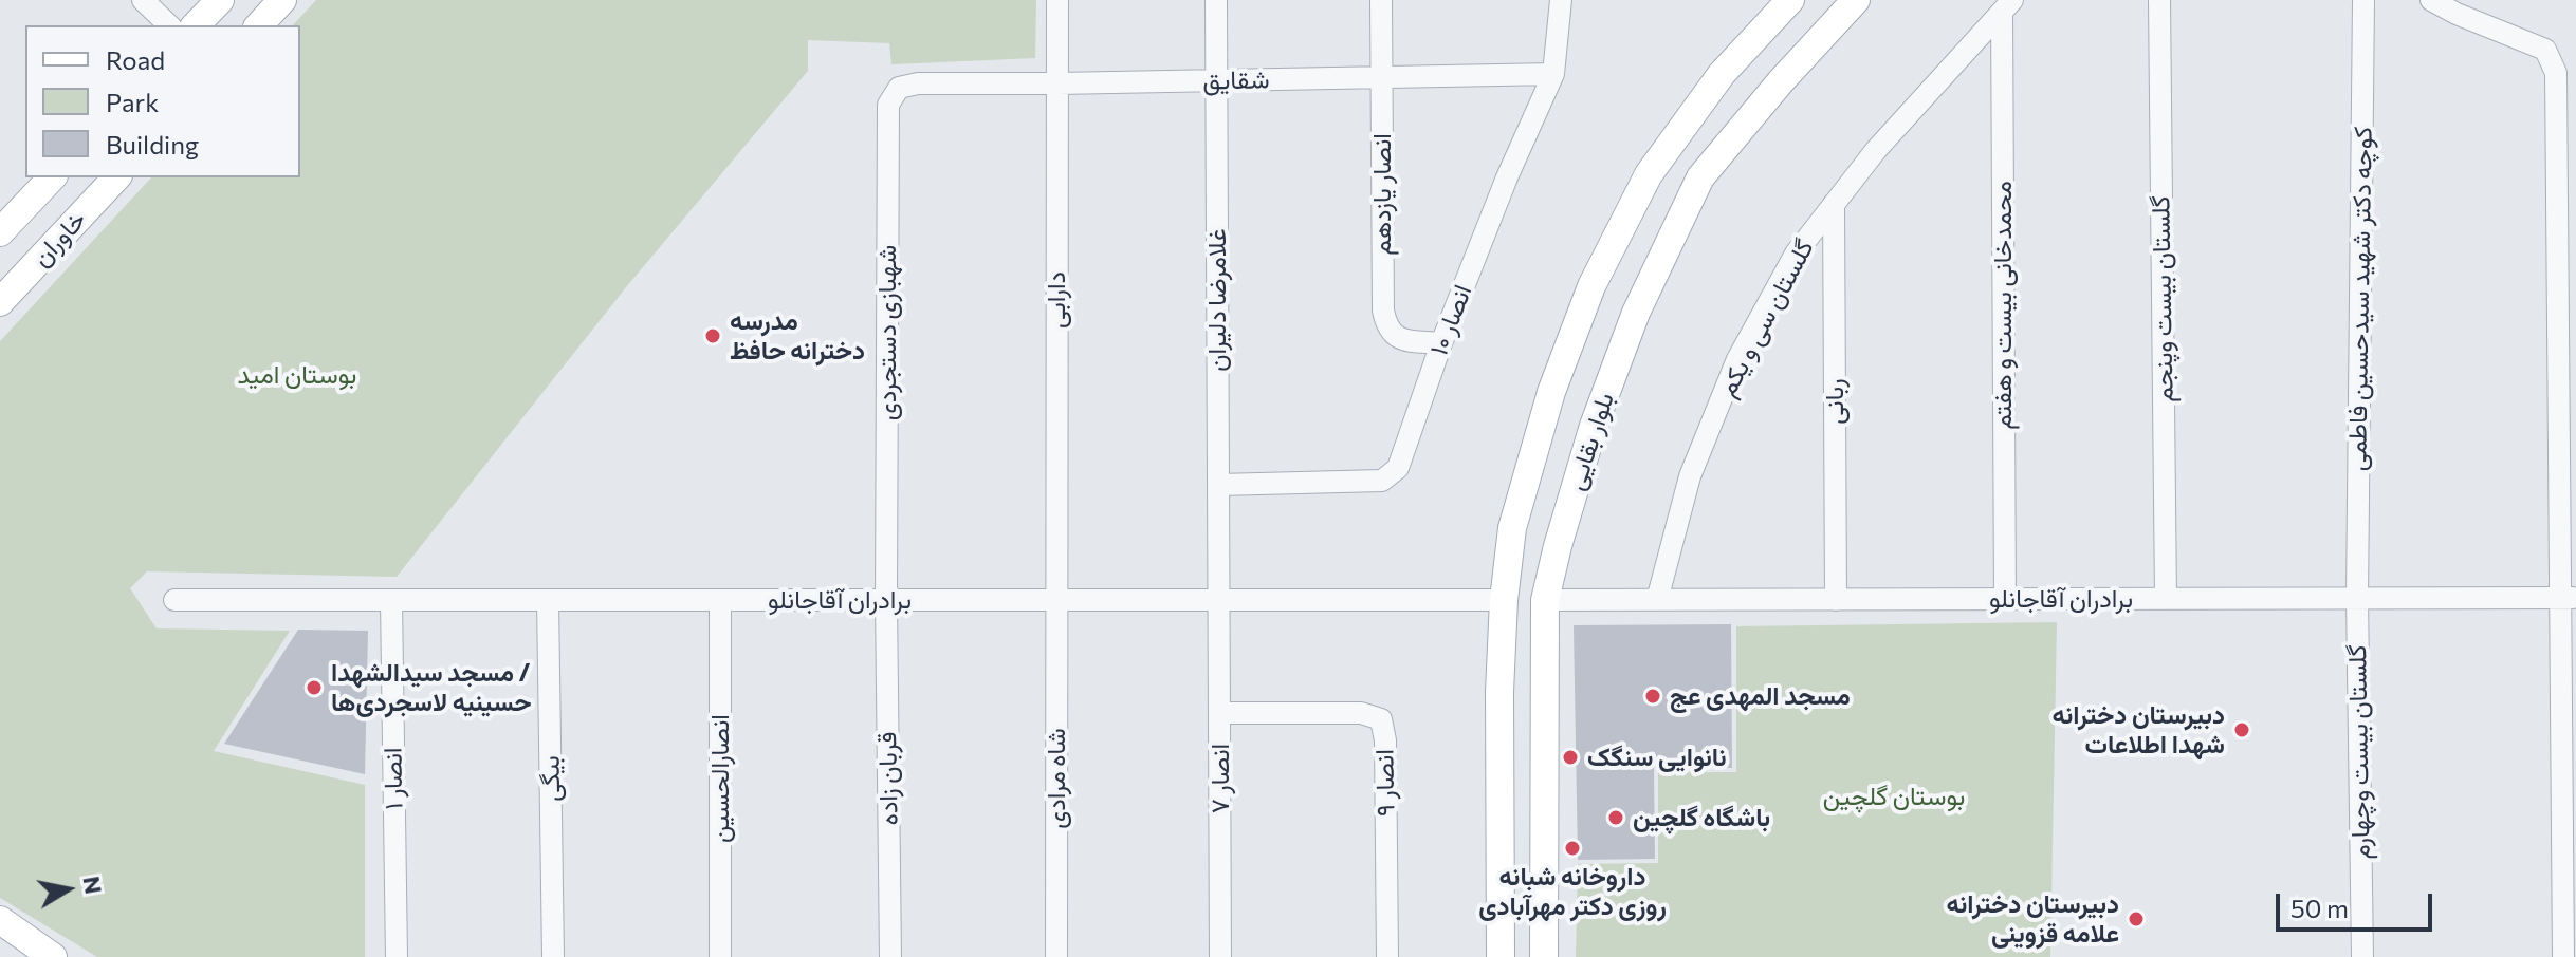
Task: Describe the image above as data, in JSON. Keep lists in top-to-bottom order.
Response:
{
  "streets": {
    "main road": ["خاوران", "بلوار بقایی"],
    "street": [
      "شقایق",
      "انصار یازدهم",
      "گلستان بیست وپنجم",
      "کوچه دکتر شهید سیدحسین فاطمی",
      "دارابی",
      "غلامرضا دلیران",
      "محمدخانی بیست و هفتم",
      "گلستان سی و یکم",
      "انصار ۱۰",
      "شهبازی دستجردی",
      "ربانی",
      "برادران آقاجانلو",
      "گلستان بیست وچهارم",
      "انصار ۱",
      "بیگی",
      "انصارالحسین",
      "قربان زاده",
      "شاه مرادی",
      "انصار ۷",
      "انصار ۹"
    ]
  },
  "crossings": [
    ["شقایق", "انصار یازدهم"],
    ["شقایق", "دارابی"],
    ["شقایق", "غلامرضا دلیران"],
    ["شقایق", "انصار ۱۰"],
    ["شقایق", "شهبازی دستجردی"],
    ["انصار یازدهم", "انصار ۱۰"],
    ["گلستان بیست وپنجم", "برادران آقاجانلو"],
    ["کوچه دکتر شهید سیدحسین فاطمی", "برادران آقاجانلو"],
    ["کوچه دکتر شهید سیدحسین فاطمی", "گلستان بیست وچهارم"],
    ["دارابی", "برادران آقاجانلو"],
    ["دارابی", "شاه مرادی"],
    ["غلامرضا دلیران", "انصار ۱۰"],
    ["غلامرضا دلیران", "برادران آقاجانلو"],
    ["غلامرضا دلیران", "انصار ۷"],
    ["محمدخانی بیست و هفتم", "گلستان سی و یکم"],
    ["محمدخانی بیست و هفتم", "برادران آقاجانلو"],
    ["گلستان سی و یکم", "ربانی"],
    ["گلستان سی و یکم", "برادران آقاجانلو"],
    ["شهبازی دستجردی", "برادران آقاجانلو"],
    ["شهبازی دستجردی", "قربان زاده"],
    ["ربانی", "برادران آقاجانلو"],
    ["بلوار بقایی", "برادران آقاجانلو"],
    ["برادران آقاجانلو", "گلستان بیست وچهارم"],
    ["برادران آقاجانلو", "انصار ۱"],
    ["برادران آقاجانلو", "بیگی"],
    ["برادران آقاجانلو", "انصارالحسین"],
    ["برادران آقاجانلو", "قربان زاده"],
    ["برادران آقاجانلو", "شاه مرادی"],
    ["برادران آقاجانلو", "انصار ۷"],
    ["انصار ۷", "انصار ۹"]
  ],
  "parks": ["بوستان امید", "بوستان گلچین"],
  "places": [
    "مدرسه دخترانه حافظ",
    "مسجد سیدالشهدا / حسینیه لاسجردی‌ها",
    "مسجد المهدی عج",
    "دبیرستان دخترانه شهدا اطلاعات",
    "نانوایی سنگک",
    "باشگاه گلچین",
    "داروخانه شبانه روزی دکتر مهرآبادی",
    "دبیرستان دخترانه علامه قزوینی"
  ],
  "legend": ["Road", "Park", "Building"],
  "scale_bar": "50 m",
  "north": "right"
}
